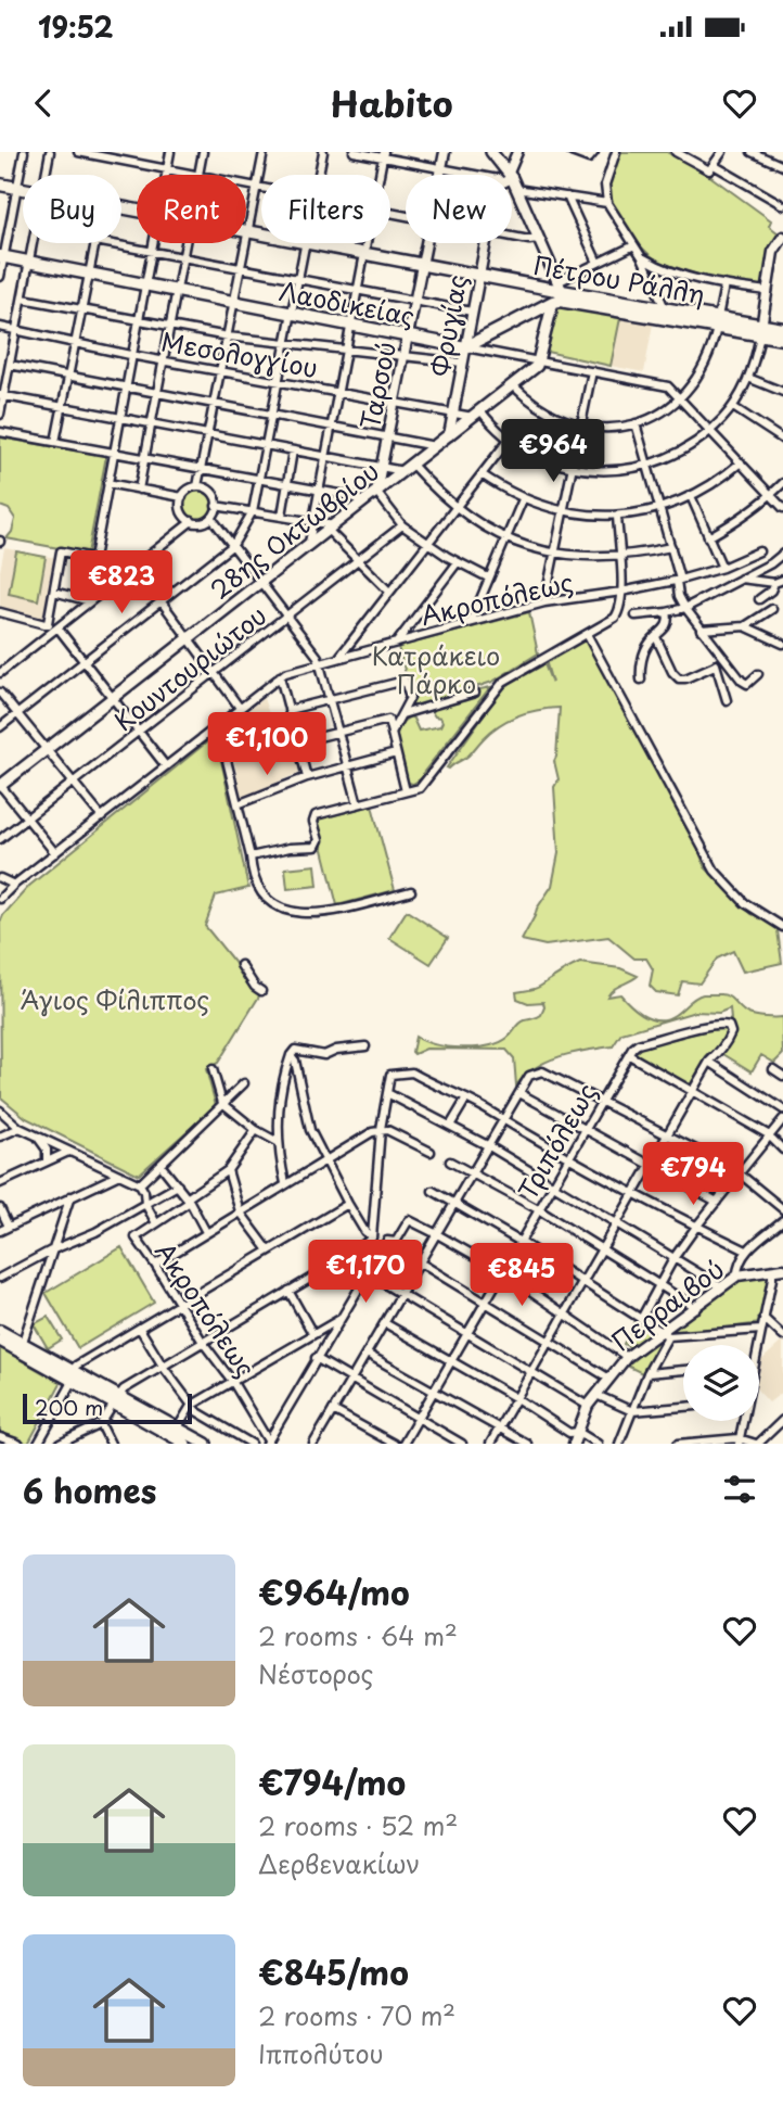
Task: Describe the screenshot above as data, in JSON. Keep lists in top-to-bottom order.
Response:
{
  "streets": {
    "main road": ["Πέτρου Ράλλη", "Λαοδικείας", "28ης Οκτωβρίου"],
    "street": [
      "Φρυγίας",
      "Μεσολογγίου",
      "Ταρσού",
      "Ακροπόλεως",
      "Κουντουριώτου",
      "Τριπόλεως",
      "Περραιβού"
    ]
  },
  "crossings": [
    ["Πέτρου Ράλλη", "Λαοδικείας"],
    ["Πέτρου Ράλλη", "Φρυγίας"],
    ["Πέτρου Ράλλη", "Ταρσού"],
    ["Λαοδικείας", "Φρυγίας"],
    ["Λαοδικείας", "Ταρσού"],
    ["Λαοδικείας", "28ης Οκτωβρίου"],
    ["Φρυγίας", "Μεσολογγίου"],
    ["Φρυγίας", "28ης Οκτωβρίου"],
    ["Μεσολογγίου", "Ταρσού"],
    ["Μεσολογγίου", "28ης Οκτωβρίου"],
    ["Ταρσού", "28ης Οκτωβρίου"]
  ],
  "parks": ["Κατράκειο Πάρκο", "Άγιος Φίλιππος"],
  "scale_bar": "200 m",
  "page": {
    "status": "19:52",
    "header": "Habito",
    "chip": [
      "Buy",
      "Rent",
      "Filters",
      "New"
    ],
    "price": [
      "€964",
      "€823",
      "€1,100",
      "€794",
      "€1,170",
      "€845"
    ],
    "scale": "200 m",
    "heading": "6 homes",
    "list": [
      {
        "name": "€964/mo",
        "note": "2 rooms · 64 m² · Νέστορος"
      },
      {
        "name": "€794/mo",
        "note": "2 rooms · 52 m² · Δερβενακίων"
      },
      {
        "name": "€845/mo",
        "note": "2 rooms · 70 m² · Ιππολύτου"
      }
    ]
  }
}
